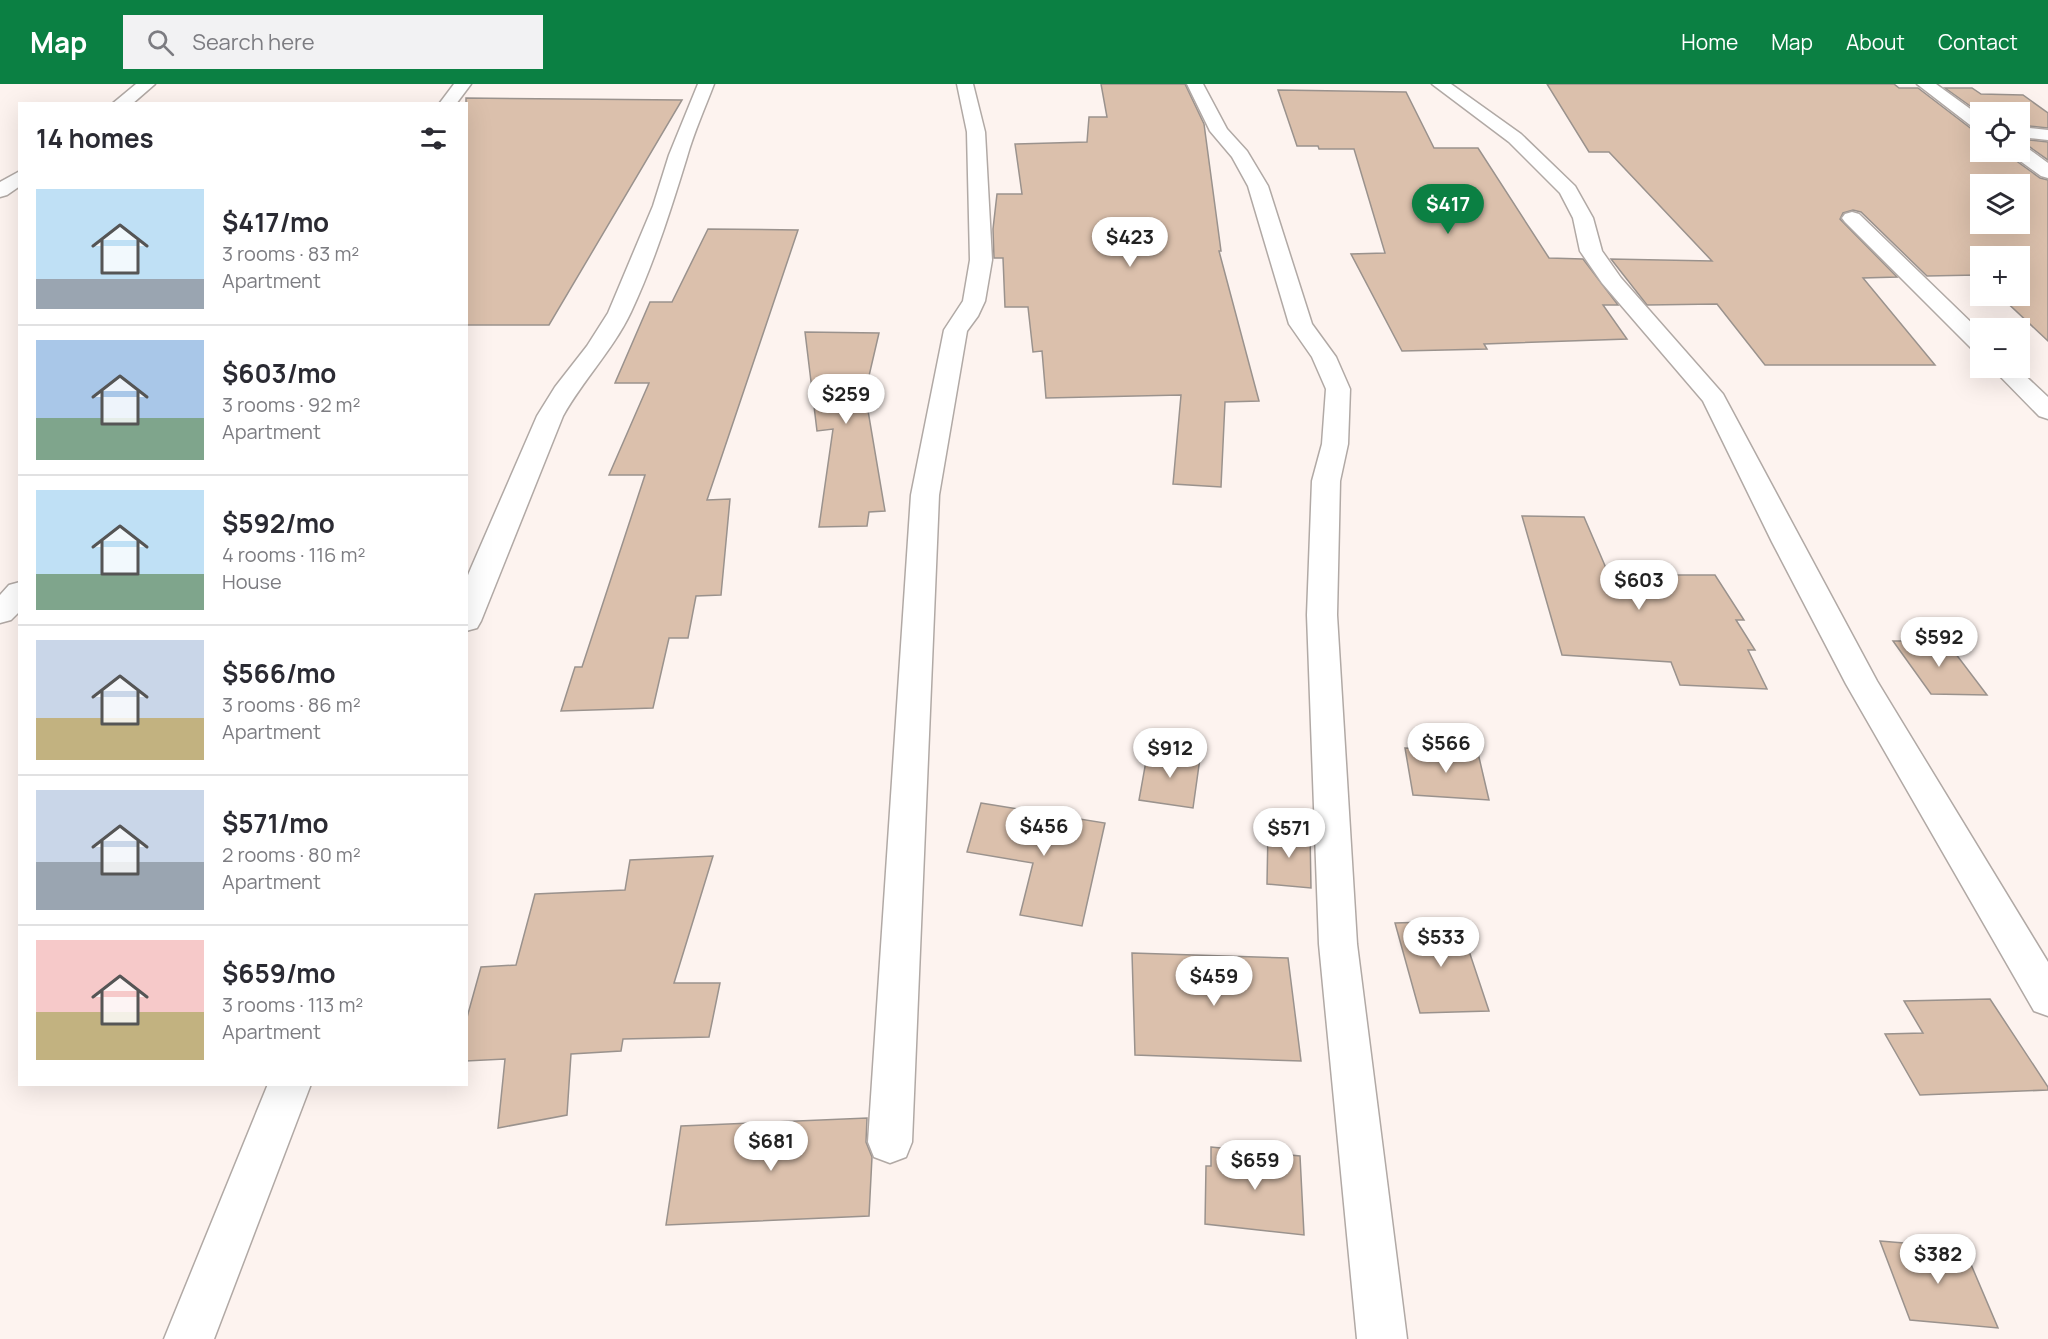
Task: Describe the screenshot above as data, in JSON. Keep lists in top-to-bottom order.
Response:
{
  "page": {
    "header": "Map",
    "search": "Search here",
    "nav": [
      "Home",
      "Map",
      "About",
      "Contact"
    ],
    "map_buttons": ["+", "−"],
    "heading": "14 homes",
    "list": [
      {
        "name": "$417/mo",
        "note": "3 rooms · 83 m² · Apartment"
      },
      {
        "name": "$603/mo",
        "note": "3 rooms · 92 m² · Apartment"
      },
      {
        "name": "$592/mo",
        "note": "4 rooms · 116 m² · House"
      },
      {
        "name": "$566/mo",
        "note": "3 rooms · 86 m² · Apartment"
      },
      {
        "name": "$571/mo",
        "note": "2 rooms · 80 m² · Apartment"
      },
      {
        "name": "$659/mo",
        "note": "3 rooms · 113 m² · Apartment"
      }
    ],
    "price": [
      "$417",
      "$423",
      "$259",
      "$603",
      "$592",
      "$566",
      "$912",
      "$456",
      "$571",
      "$533",
      "$459",
      "$681",
      "$659",
      "$382"
    ]
  }
}
